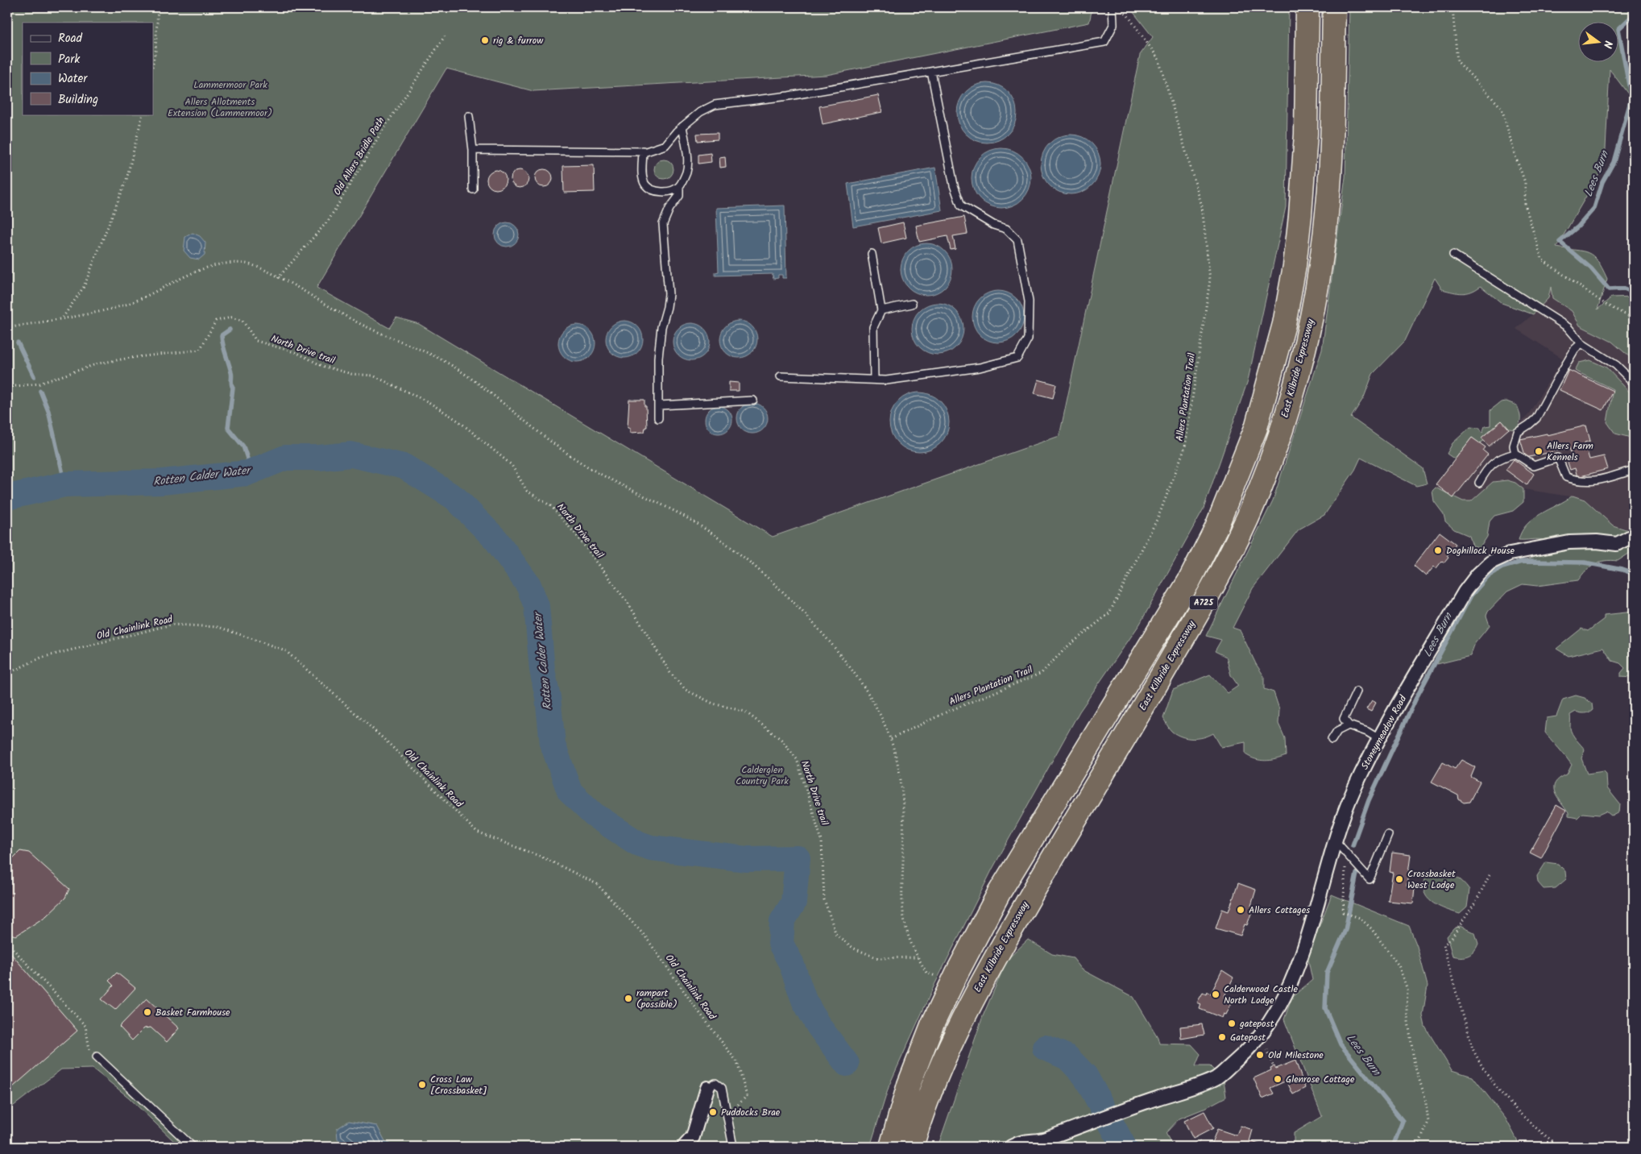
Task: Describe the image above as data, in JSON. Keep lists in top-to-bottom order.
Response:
{
  "streets": {
    "highway": ["East Kilbride Expressway", "A725"],
    "street": ["Stoneymeadow Road"],
    "path": [
      "Old Allers Bridle Path",
      "North Drive trail",
      "Allers Plantation Trail",
      "Old Chainlink Road"
    ]
  },
  "water": ["Lees Burn", "Rotten Calder Water"],
  "parks": ["Lammermoor Park", "Allers Allotments Extension (Lammermoor)", "Calderglen Country Park"],
  "places": [
    "rig & furrow",
    "Allers Farm Kennels",
    "Doghillock House",
    "Crossbasket West Lodge",
    "Allers Cottages",
    "Calderwood Castle North Lodge",
    "rampart (possible)",
    "Basket Farmhouse",
    "gatepost",
    "Gatepost",
    "Old Milestone",
    "Glenrose Cottage",
    "Cross Law [Crossbasket]",
    "Puddocks Brae"
  ],
  "legend": [
    "Road",
    "Park",
    "Water",
    "Building"
  ],
  "north": "right"
}
